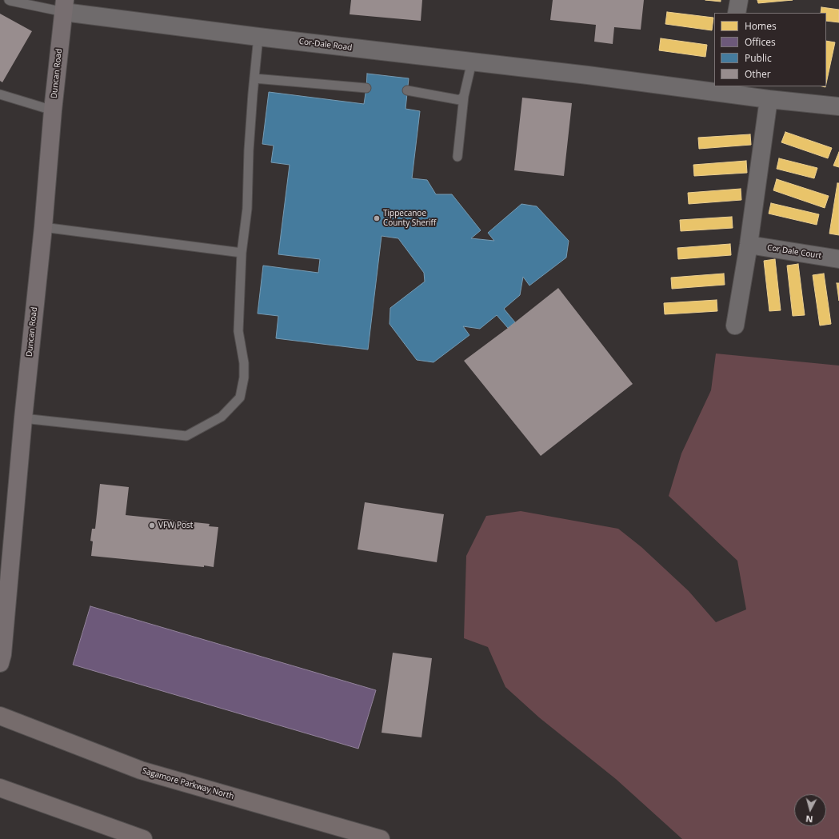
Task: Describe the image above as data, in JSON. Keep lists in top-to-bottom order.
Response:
{
  "streets": {
    "highway": ["Sagamore Parkway North"],
    "main road": ["Duncan Road"],
    "street": ["Cor-Dale Road", "Cor Dale Court"]
  },
  "crossings": [
    ["Cor-Dale Road", "Duncan Road"]
  ],
  "places": ["Tippecanoe County Sheriff", "VFW Post"],
  "legend": [
    "Homes",
    "Offices",
    "Public",
    "Other"
  ],
  "north": "bottom"
}
